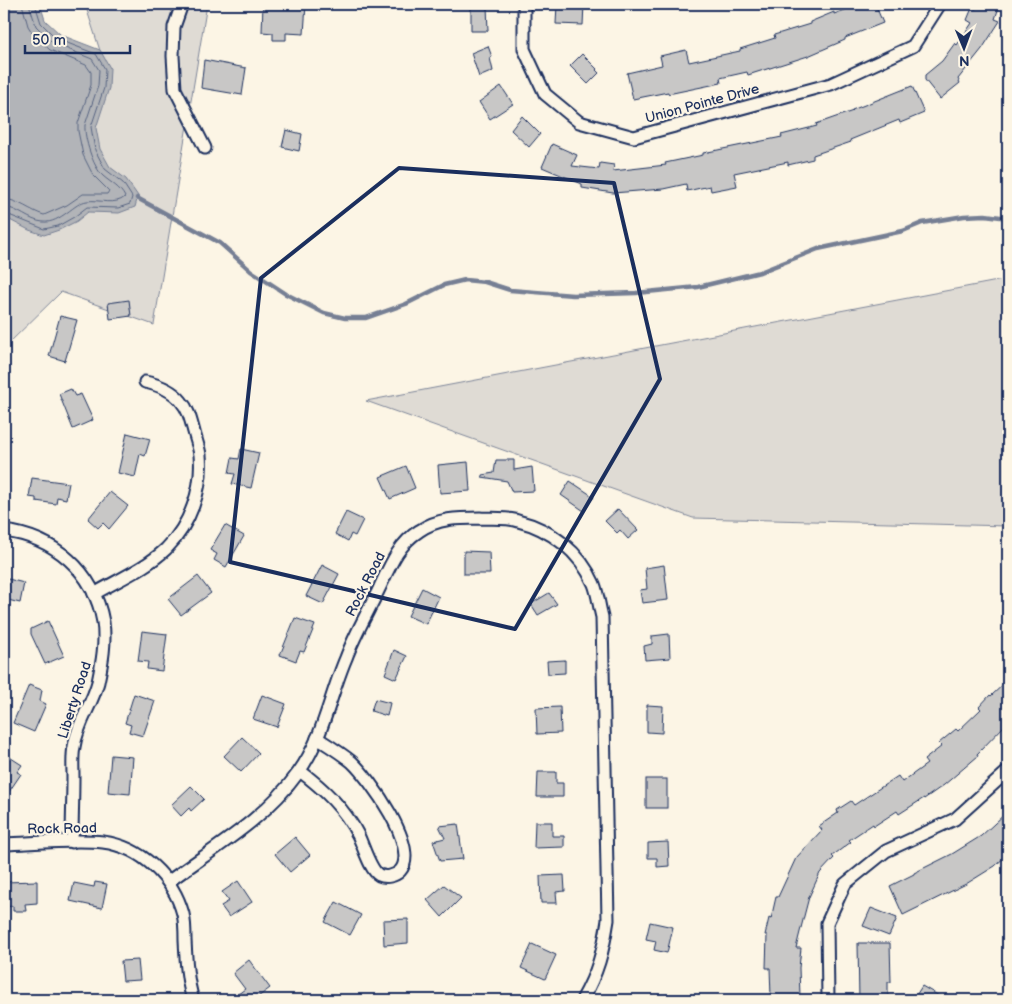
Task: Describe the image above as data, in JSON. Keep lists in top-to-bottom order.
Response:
{
  "streets": {
    "street": ["Union Pointe Drive", "Rock Road", "Liberty Road"]
  },
  "crossings": [
    ["Rock Road", "Liberty Road"]
  ],
  "scale_bar": "50 m",
  "north": "bottom"
}
